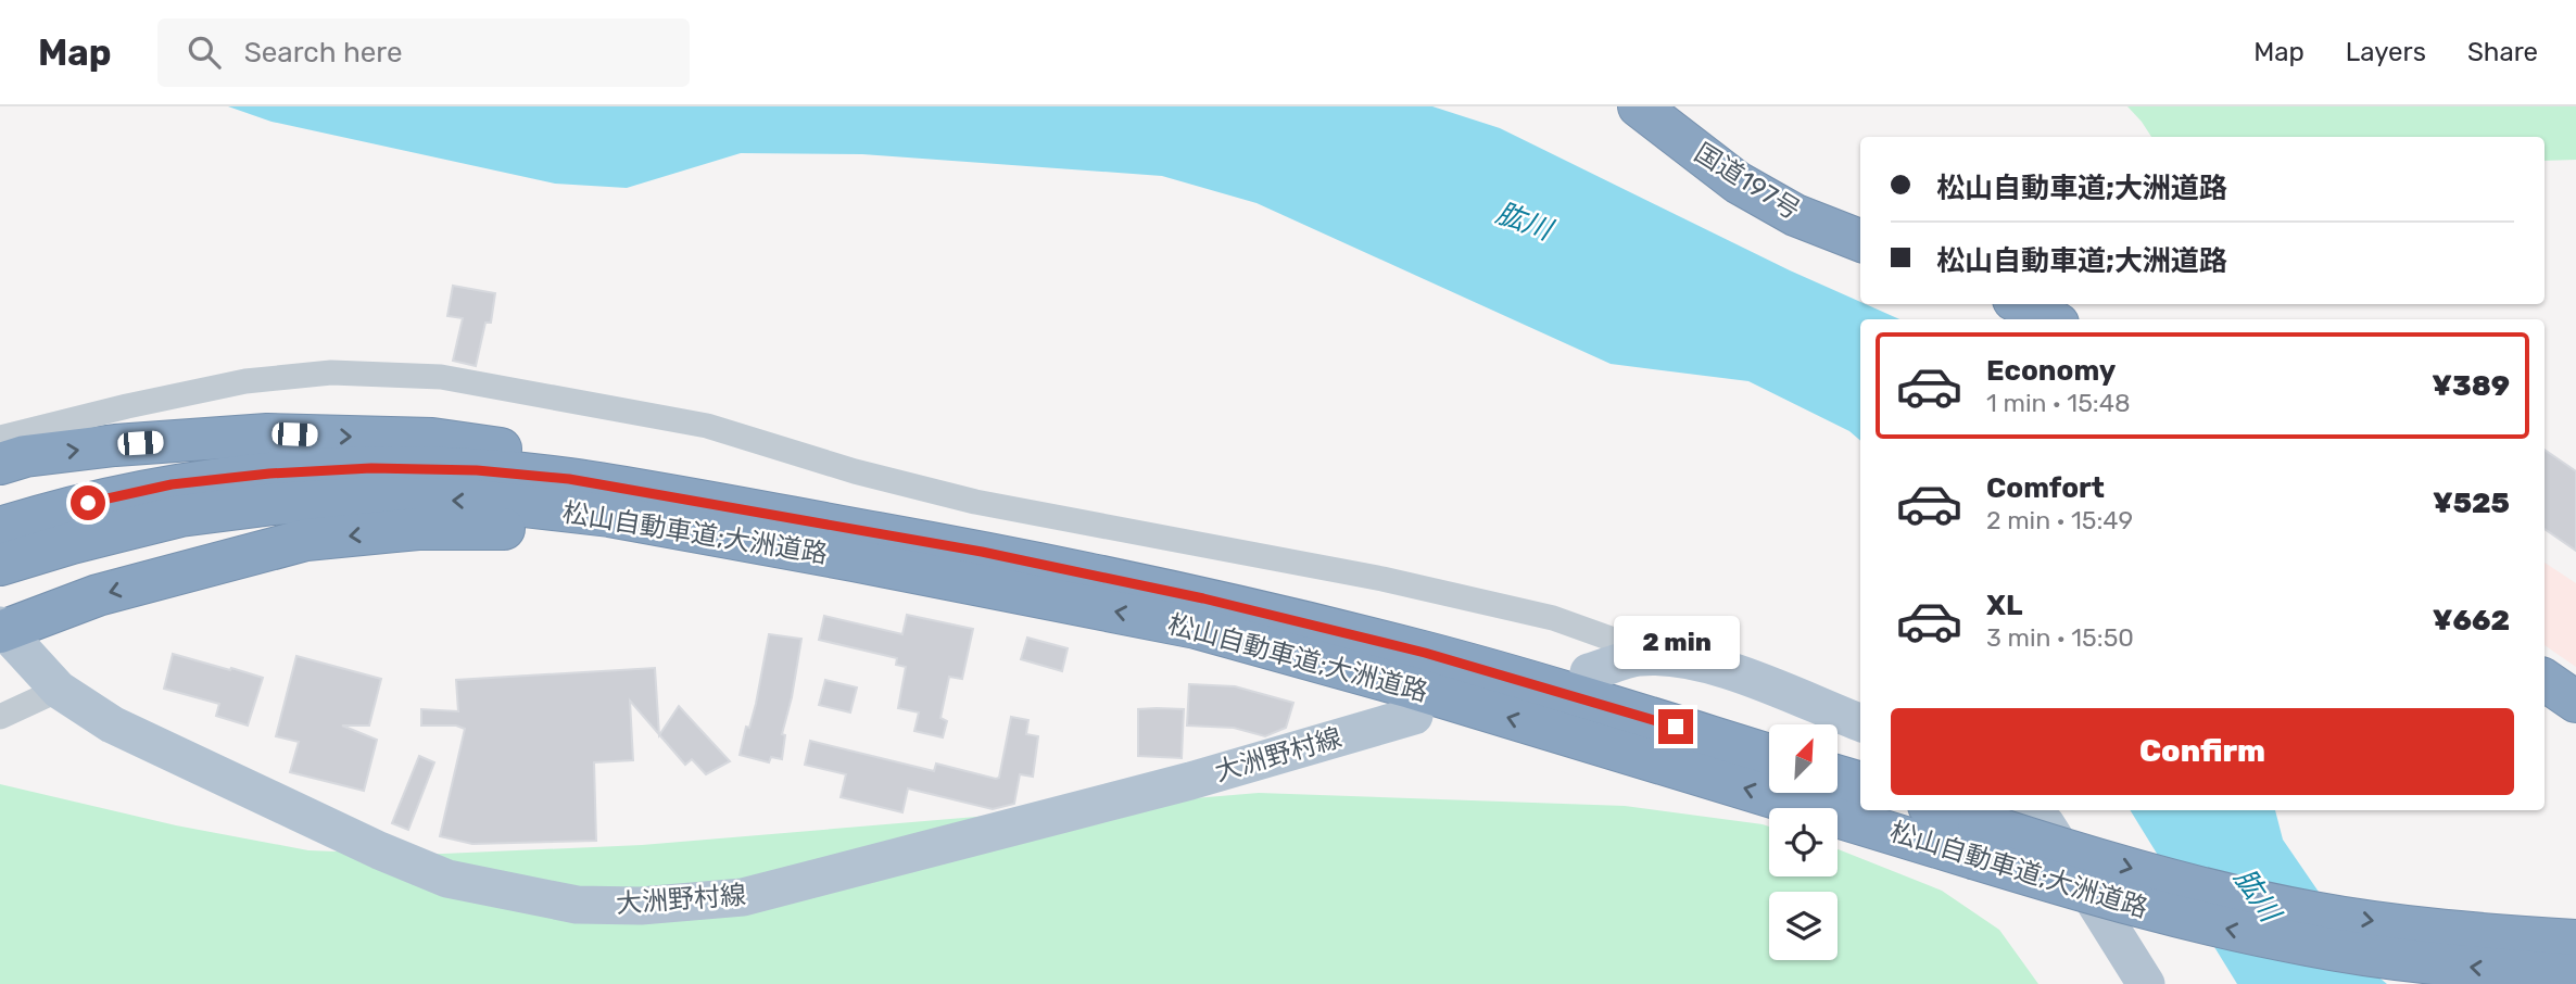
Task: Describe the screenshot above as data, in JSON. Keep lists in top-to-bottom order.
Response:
{
  "streets": {
    "highway": ["国道197号", "松山自動車道;大洲道路"],
    "main road": ["大洲野村線"]
  },
  "water": ["肱川"],
  "north": "top right",
  "page": {
    "header": "Map",
    "search": "Search here",
    "nav": ["Map", "Layers", "Share"],
    "banner": ["松山自動車道;大洲道路", "松山自動車道;大洲道路"],
    "list": [
      {
        "name": "Economy",
        "note": "1 min · 15:48",
        "value": "¥389"
      },
      {
        "name": "Comfort",
        "note": "2 min · 15:49",
        "value": "¥525"
      },
      {
        "name": "XL",
        "note": "3 min · 15:50",
        "value": "¥662"
      }
    ],
    "bubble": "2 min",
    "buttons": "Confirm"
  }
}
